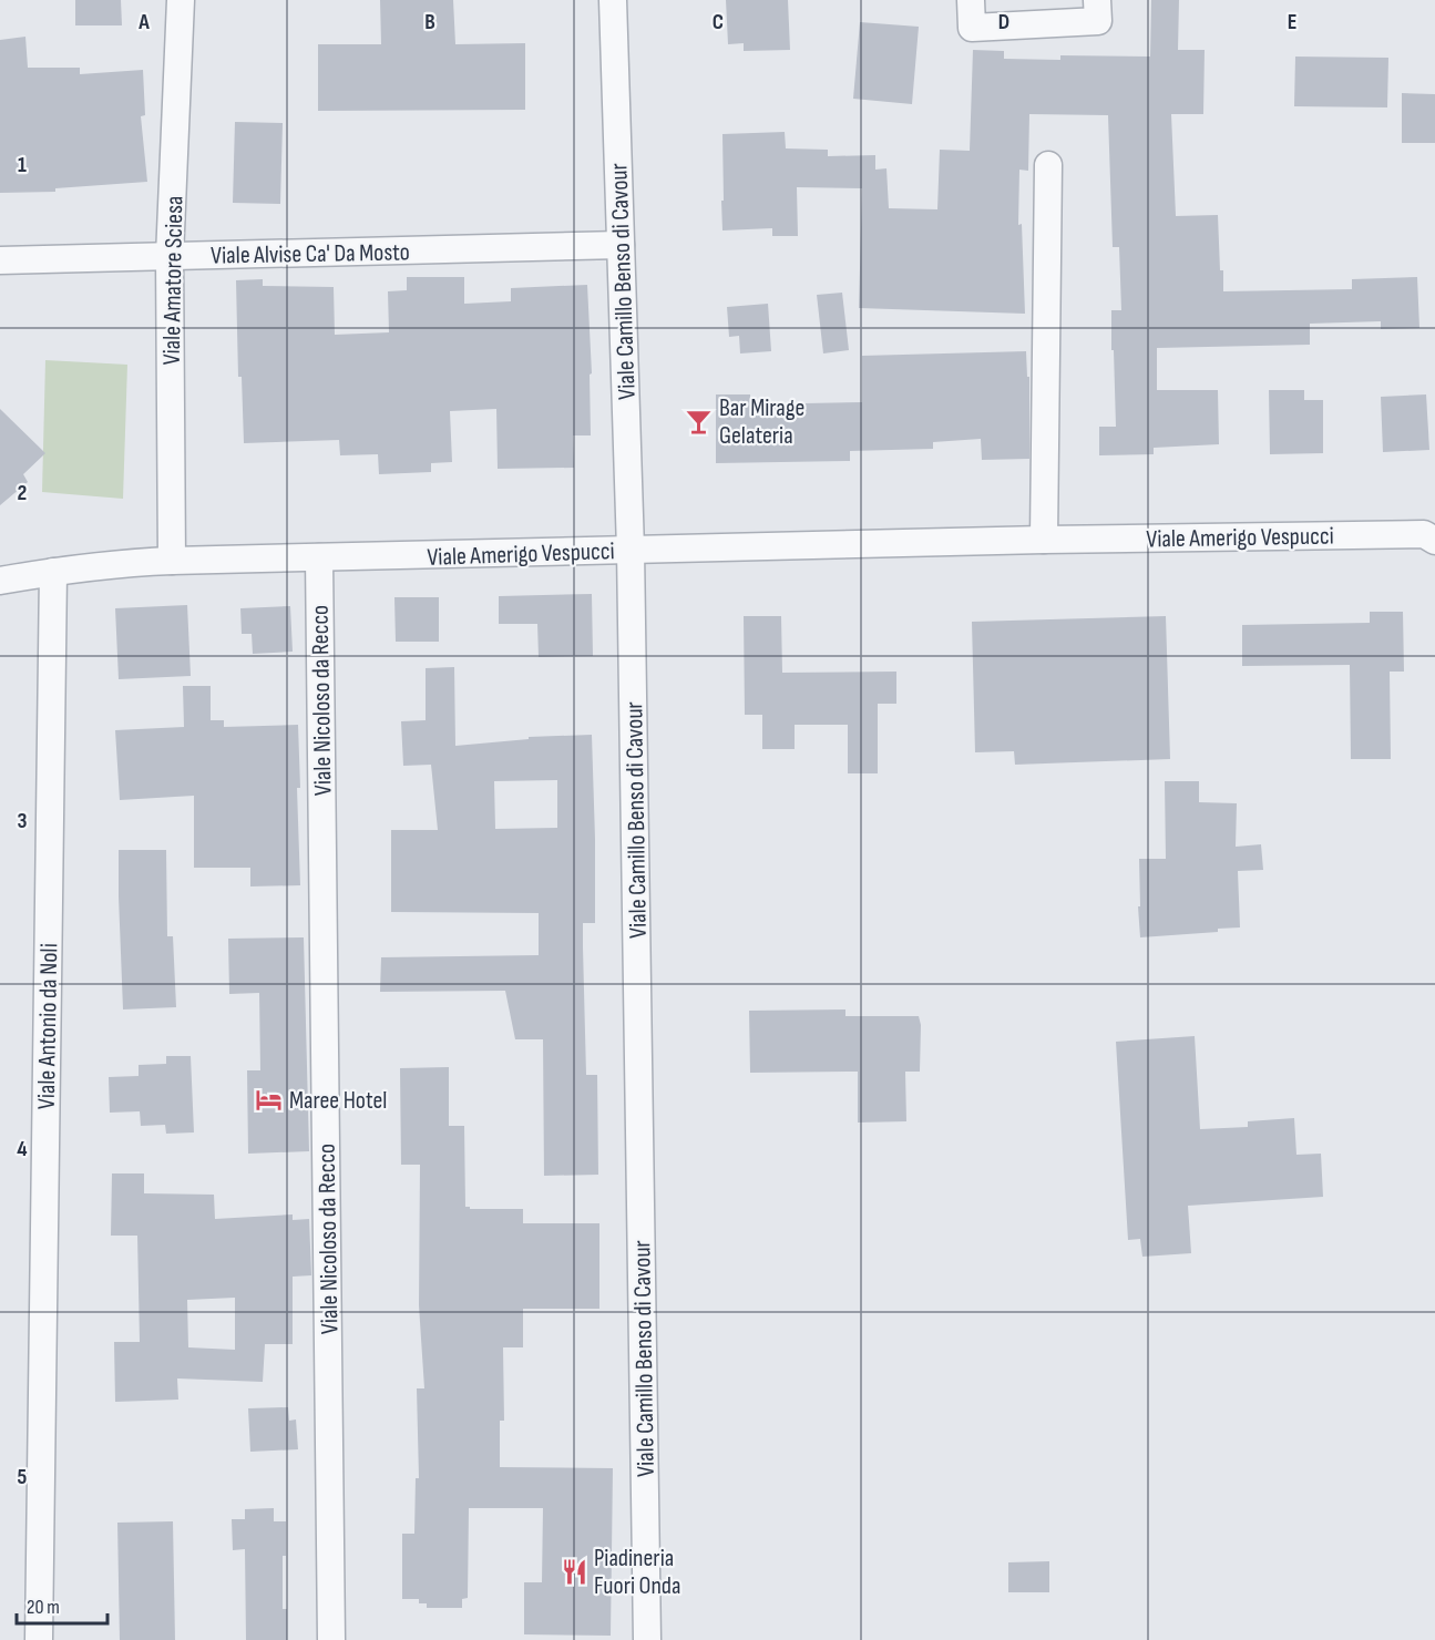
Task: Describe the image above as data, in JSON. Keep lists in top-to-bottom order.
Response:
{
  "streets": {
    "street": [
      "Viale Alvise Ca' Da Mosto",
      "Viale Amatore Sciesa",
      "Viale Camillo Benso di Cavour",
      "Viale Amerigo Vespucci",
      "Viale Nicoloso da Recco",
      "Viale Antonio da Noli"
    ]
  },
  "crossings": [
    ["Viale Alvise Ca' Da Mosto", "Viale Amatore Sciesa"],
    ["Viale Alvise Ca' Da Mosto", "Viale Camillo Benso di Cavour"],
    ["Viale Amatore Sciesa", "Viale Amerigo Vespucci"],
    ["Viale Camillo Benso di Cavour", "Viale Amerigo Vespucci"],
    ["Viale Amerigo Vespucci", "Viale Nicoloso da Recco"],
    ["Viale Amerigo Vespucci", "Viale Antonio da Noli"]
  ],
  "places": {
    "bar": ["Bar Mirage Gelateria"],
    "hotel": ["Maree Hotel"],
    "restaurant": ["Piadineria Fuori Onda"]
  },
  "scale_bar": "20 m",
  "grid": {
    "columns": [
      "A",
      "B",
      "C",
      "D",
      "E"
    ],
    "rows": [
      "1",
      "2",
      "3",
      "4",
      "5"
    ]
  }
}
